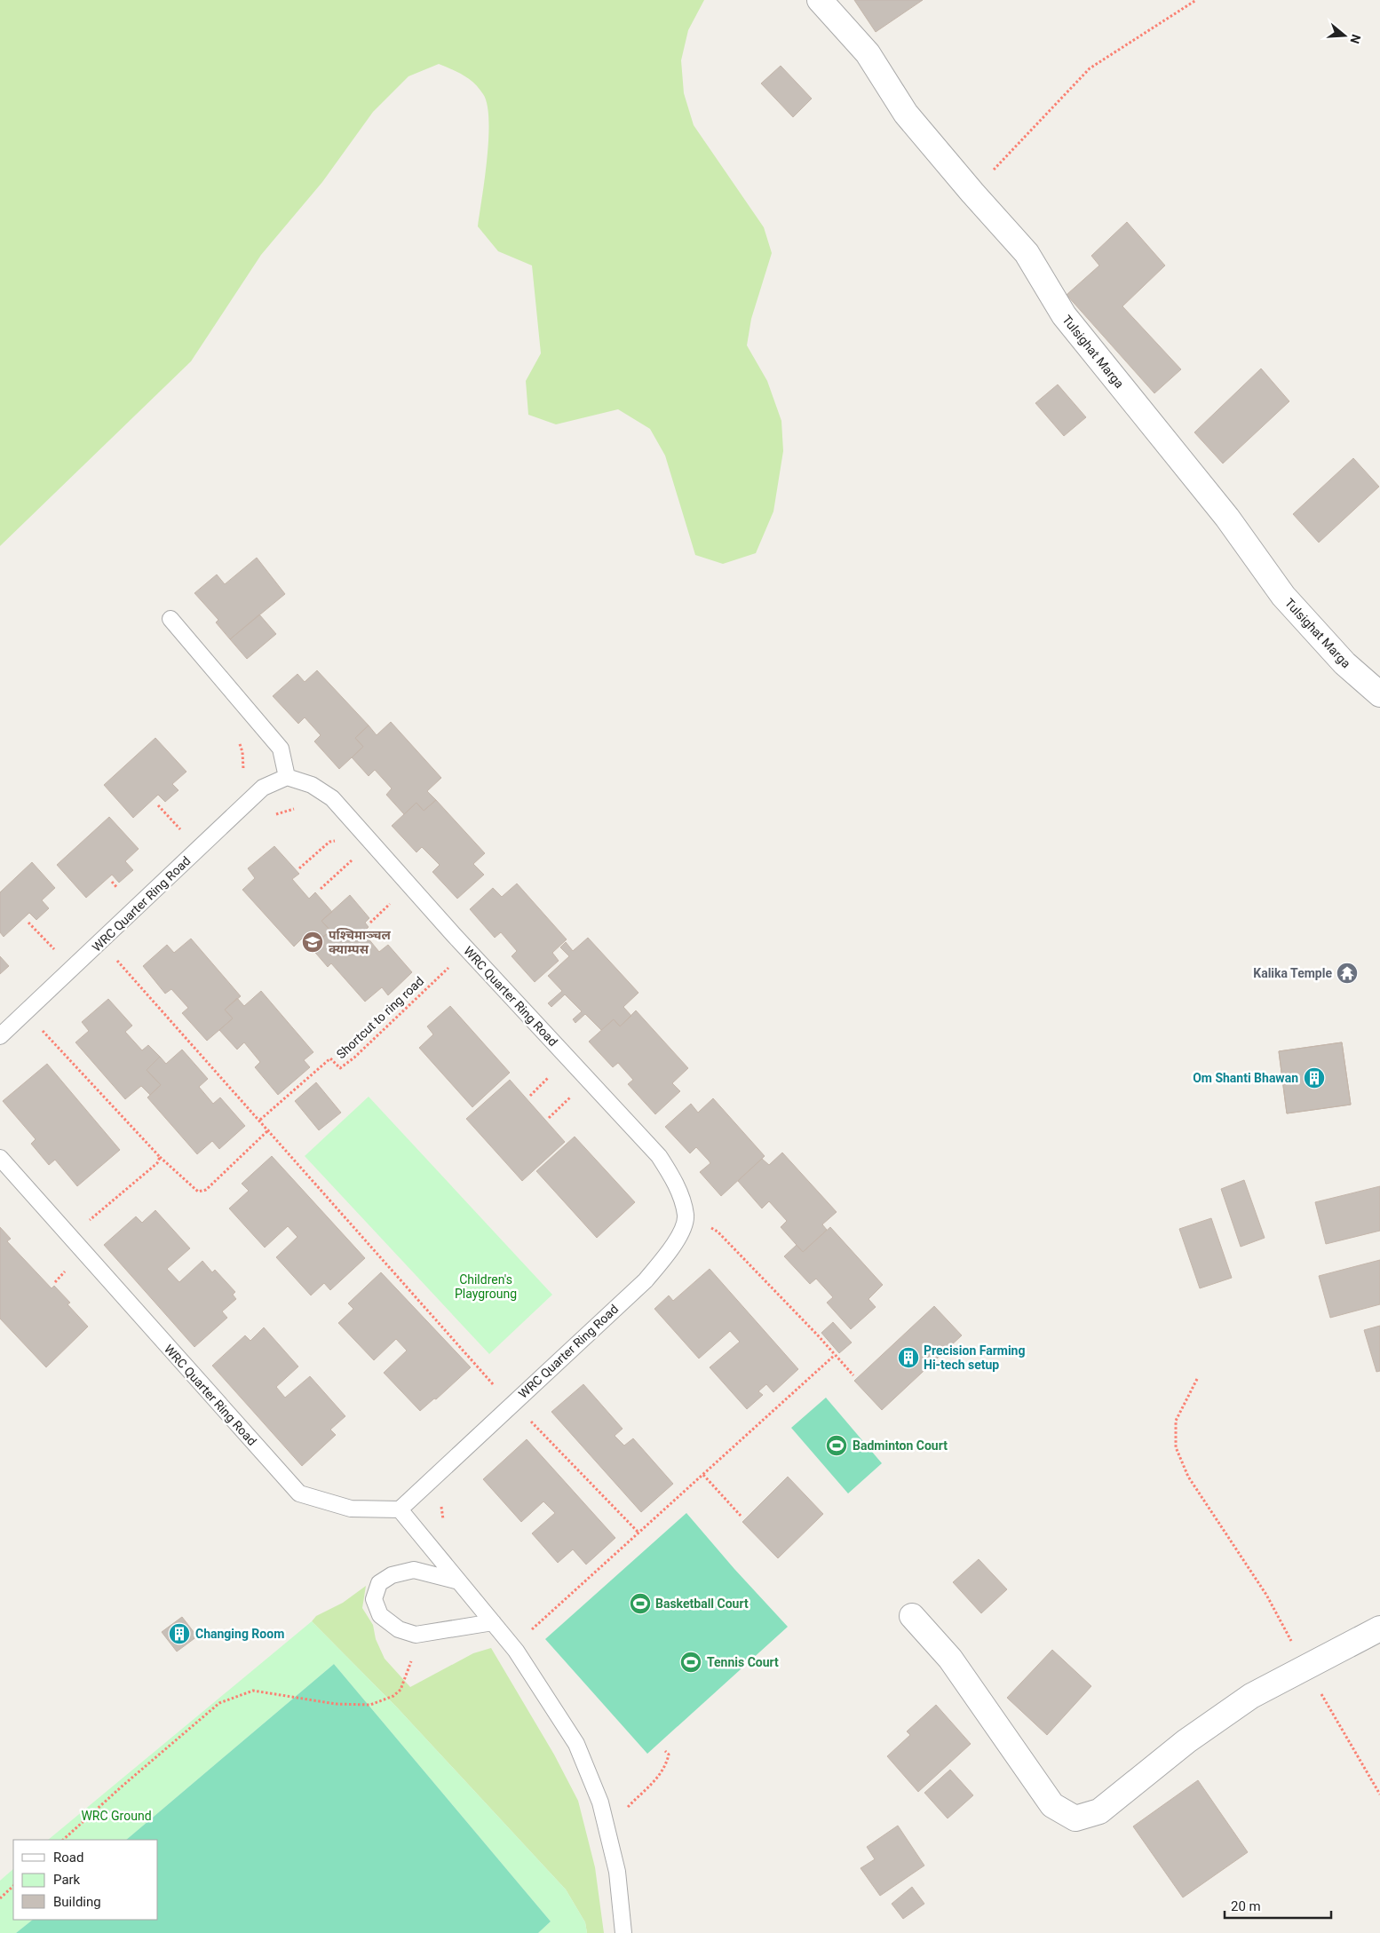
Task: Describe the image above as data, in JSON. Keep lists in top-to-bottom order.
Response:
{
  "streets": {
    "street": ["Tulsighat Marga"],
    "lane": ["WRC Quarter Ring Road"],
    "path": ["Shortcut to ring road"]
  },
  "parks": ["Children's Playgroung", "WRC Ground"],
  "places": {
    "school or university": ["पश्‍चिमाञ्‍चल क्याम्पस"],
    "temple": ["Kalika Temple"],
    "building": ["Om Shanti Bhawan", "Precision Farming Hi-tech setup", "Changing Room"],
    "sports": ["Badminton Court", "Basketball Court", "Tennis Court"]
  },
  "legend": ["Road", "Park", "Building"],
  "scale_bar": "20 m",
  "north": "right"
}
